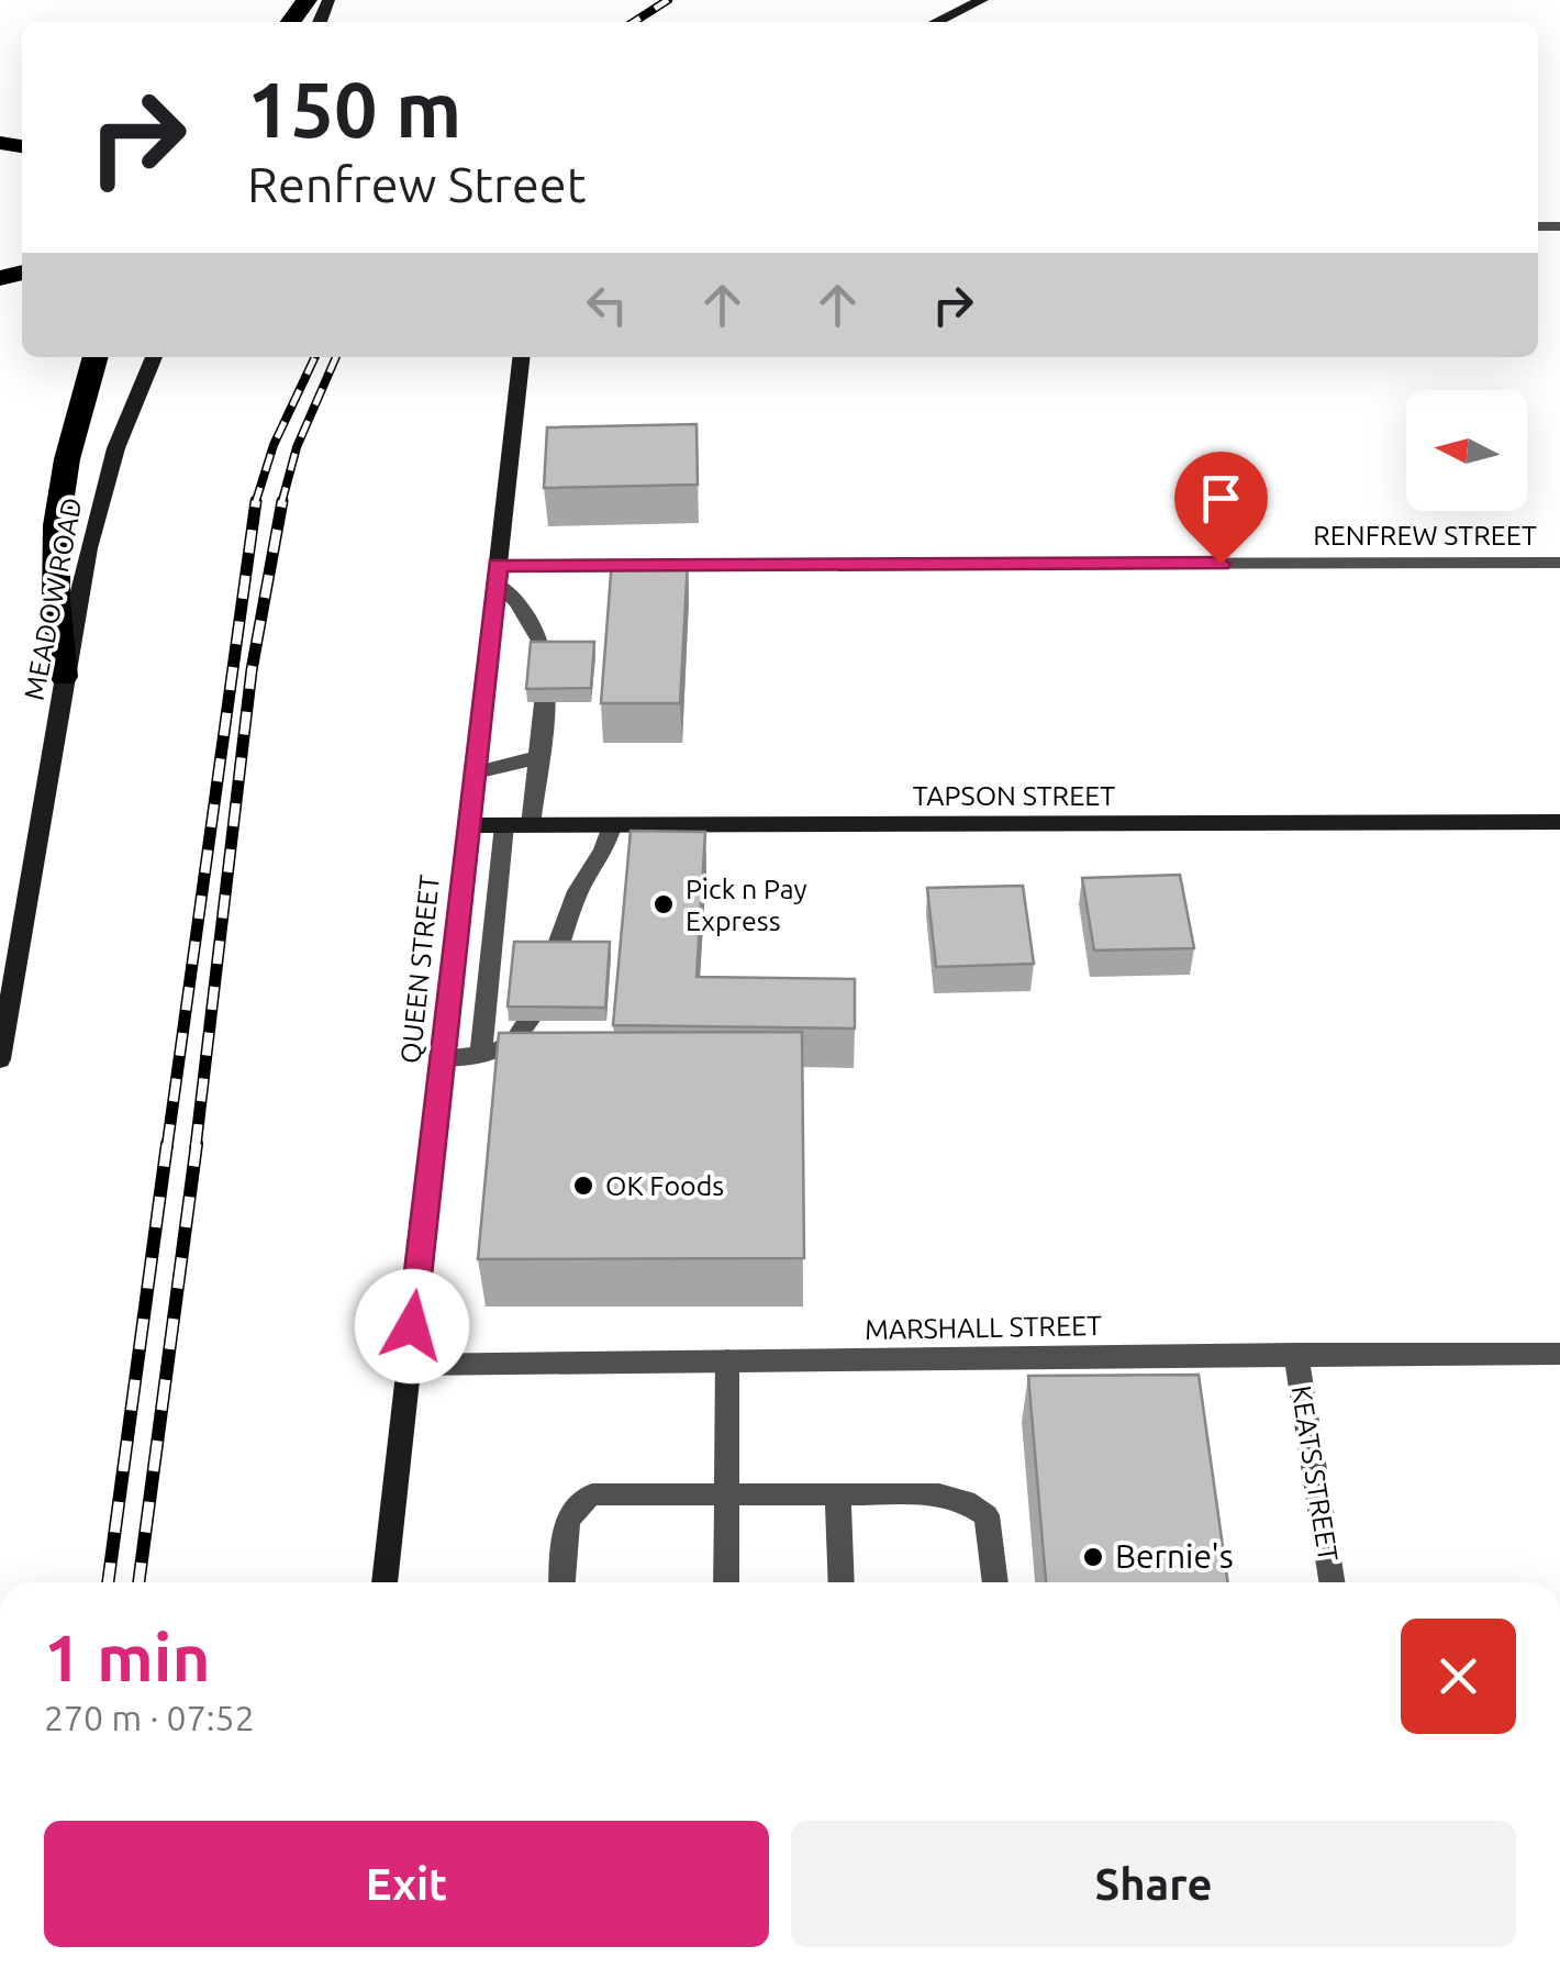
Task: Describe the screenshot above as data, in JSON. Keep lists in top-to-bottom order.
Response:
{
  "streets": {
    "main road": ["MEADOW ROAD", "TAPSON STREET", "QUEEN STREET"],
    "street": ["RENFREW STREET", "MARSHALL STREET", "KEATS STREET"]
  },
  "crossings": [
    ["RENFREW STREET", "QUEEN STREET"],
    ["TAPSON STREET", "QUEEN STREET"],
    ["QUEEN STREET", "MARSHALL STREET"],
    ["MARSHALL STREET", "KEATS STREET"]
  ],
  "places": ["Pick n Pay Express", "OK Foods", "Bernie's"],
  "north": "left",
  "page": {
    "turn": ["150 m", "Renfrew Street"],
    "heading": ["1 min", "270 m · 07:52"],
    "buttons": ["Exit", "Share"]
  }
}
